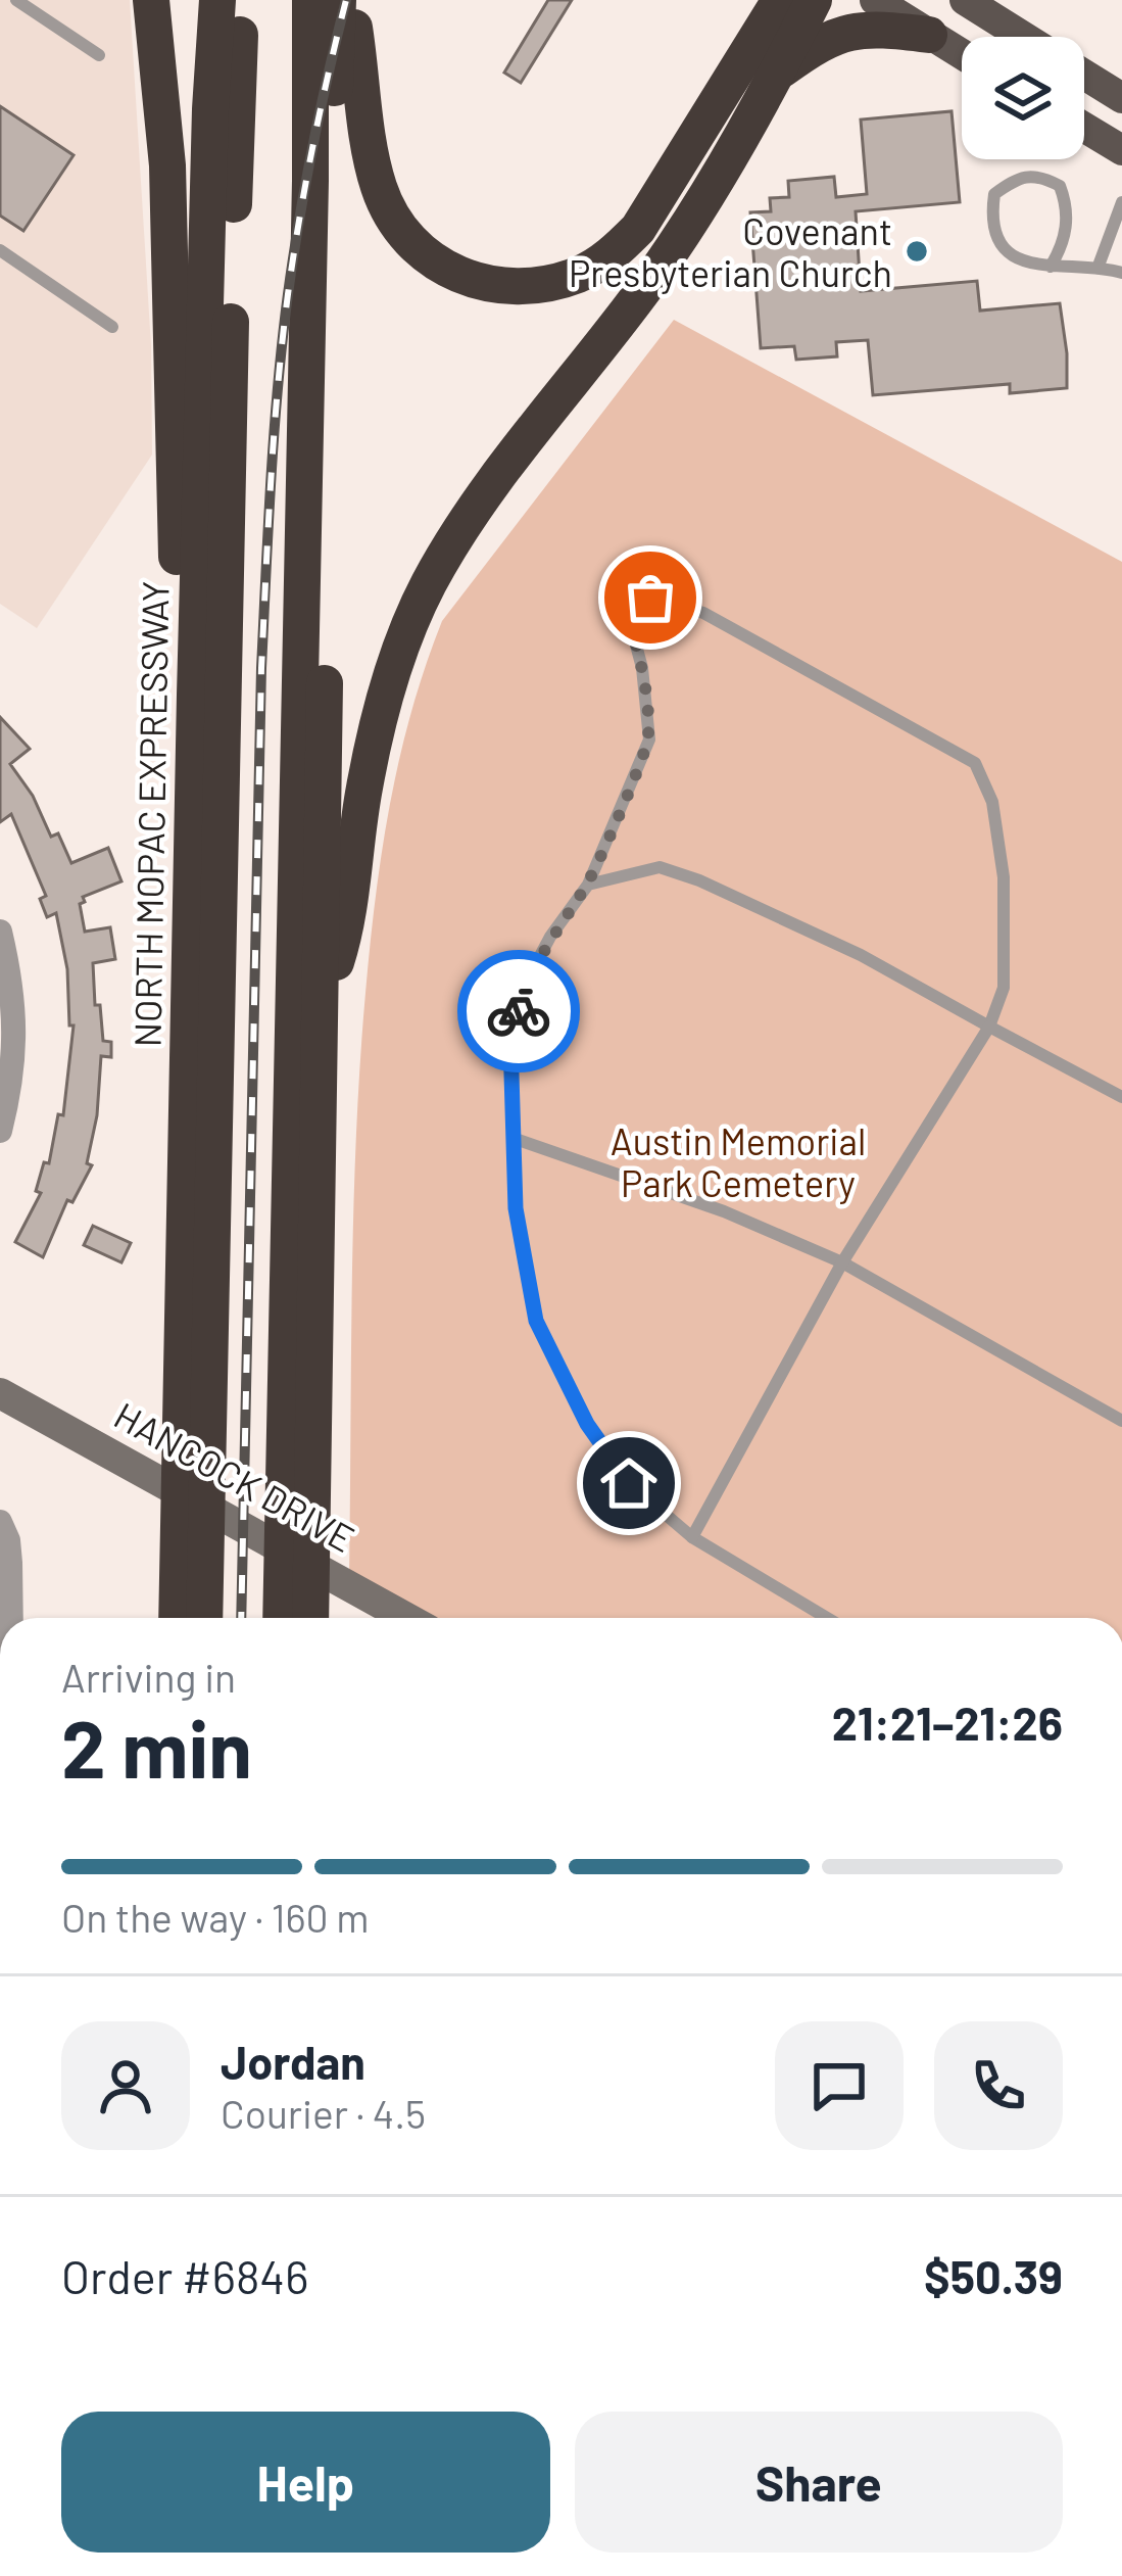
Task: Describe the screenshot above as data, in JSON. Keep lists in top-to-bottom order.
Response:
{
  "streets": {
    "highway": ["NORTH MOPAC EXPRESSWAY"],
    "street": ["HANCOCK DRIVE"]
  },
  "parks": ["Austin Memorial Park Cemetery"],
  "places": ["Covenant Presbyterian Church"],
  "page": {
    "heading": ["2 min", "Arriving in", "21:21–21:26"],
    "panel": [
      "Jordan",
      "Courier · 4.5",
      "Order #6846",
      "$50.39"
    ],
    "bar": "On the way · 160 m",
    "buttons": ["Help", "Share"]
  }
}
